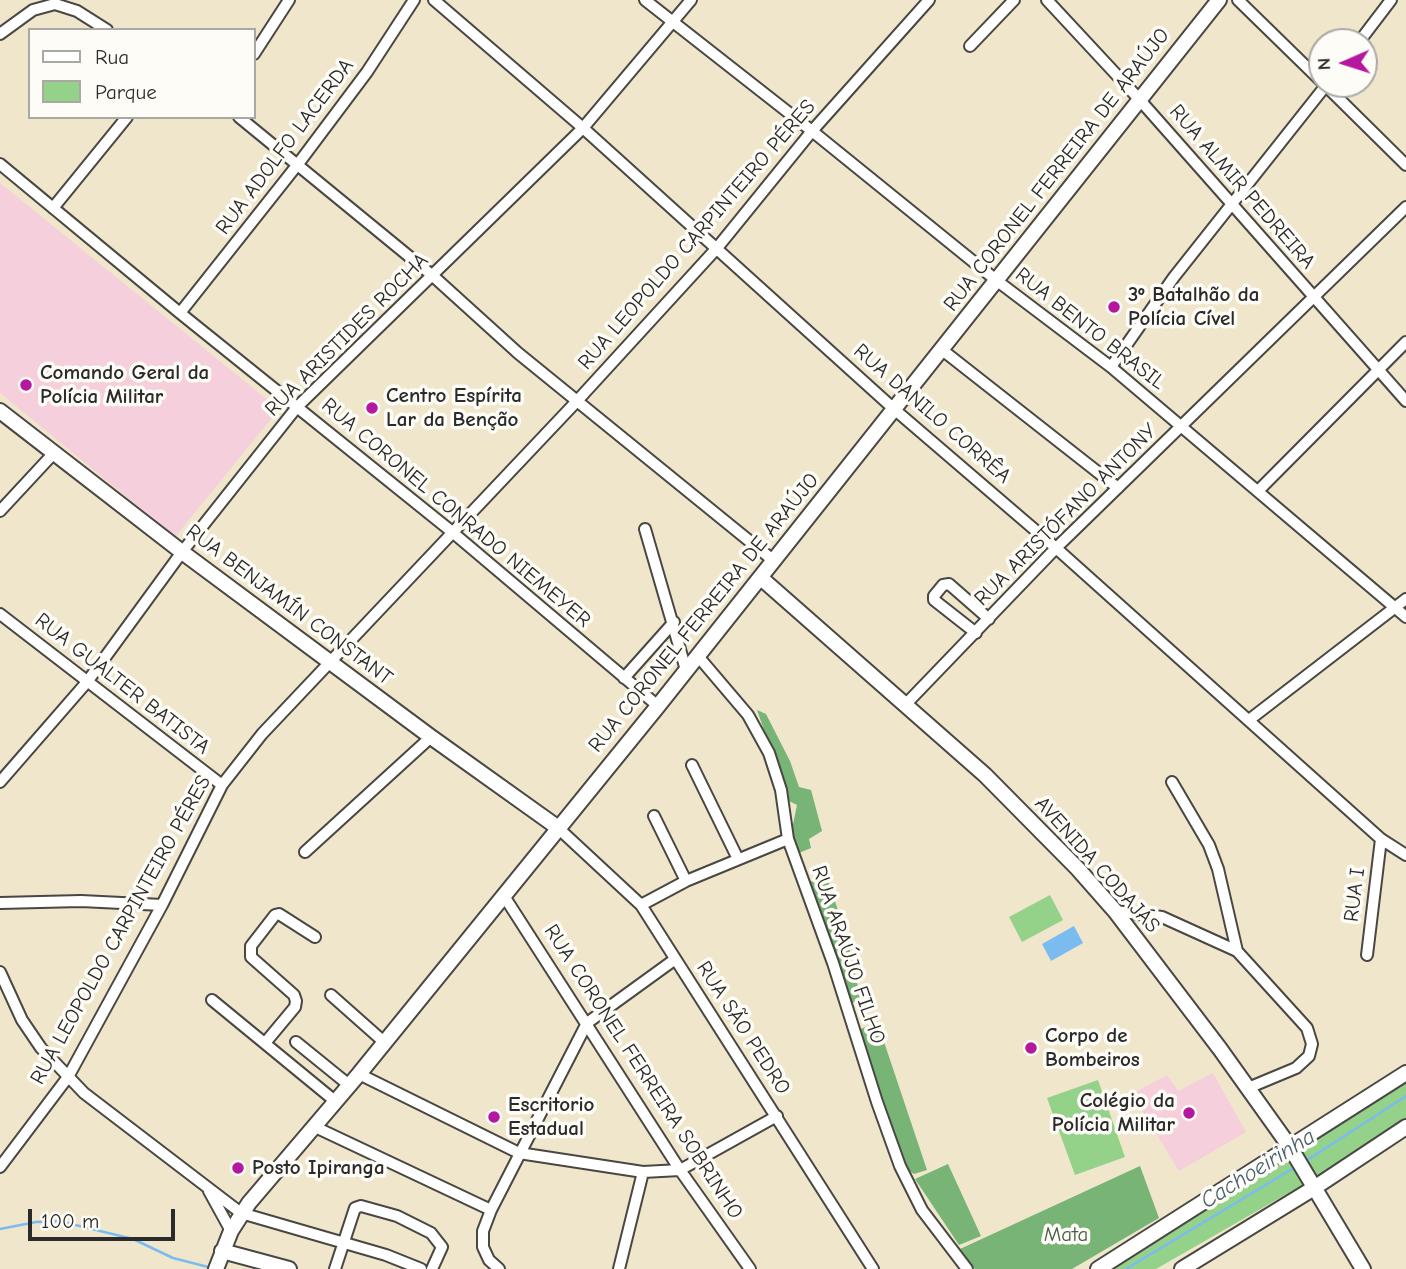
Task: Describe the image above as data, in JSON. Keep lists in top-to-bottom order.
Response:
{
  "streets": {
    "street": [
      "RUA ADOLFO LACERDA",
      "RUA CORONEL FERREIRA DE ARAÚJO",
      "RUA ALMIR PEDREIRA",
      "RUA LEOPOLDO CARPINTEIRO PÉRES",
      "RUA BENTO BRASIL",
      "RUA ARISTIDES ROCHA",
      "RUA DANILO CORRÊA",
      "RUA CORONEL CONRADO NIEMEYER",
      "RUA ARISTÓFANO ANTONY",
      "RUA BENJAMÍN CONSTANT",
      "RUA GUALTER BATISTA",
      "AVENIDA CODAJÁS",
      "RUA I",
      "RUA ARAÚJO FILHO",
      "RUA SÃO PEDRO",
      "RUA CORONEL FERREIRA SOBRINHO"
    ]
  },
  "crossings": [
    ["RUA ADOLFO LACERDA", "RUA CORONEL CONRADO NIEMEYER"],
    ["RUA CORONEL FERREIRA DE ARAÚJO", "RUA ALMIR PEDREIRA"],
    ["RUA CORONEL FERREIRA DE ARAÚJO", "RUA BENTO BRASIL"],
    ["RUA CORONEL FERREIRA DE ARAÚJO", "RUA DANILO CORRÊA"],
    ["RUA CORONEL FERREIRA DE ARAÚJO", "RUA CORONEL CONRADO NIEMEYER"],
    ["RUA CORONEL FERREIRA DE ARAÚJO", "RUA BENJAMÍN CONSTANT"],
    ["RUA CORONEL FERREIRA DE ARAÚJO", "AVENIDA CODAJÁS"],
    ["RUA CORONEL FERREIRA DE ARAÚJO", "RUA ARAÚJO FILHO"],
    ["RUA CORONEL FERREIRA DE ARAÚJO", "RUA SÃO PEDRO"],
    ["RUA CORONEL FERREIRA DE ARAÚJO", "RUA CORONEL FERREIRA SOBRINHO"],
    ["RUA ALMIR PEDREIRA", "RUA ARISTÓFANO ANTONY"],
    ["RUA LEOPOLDO CARPINTEIRO PÉRES", "RUA BENTO BRASIL"],
    ["RUA LEOPOLDO CARPINTEIRO PÉRES", "RUA DANILO CORRÊA"],
    ["RUA LEOPOLDO CARPINTEIRO PÉRES", "RUA CORONEL CONRADO NIEMEYER"],
    ["RUA LEOPOLDO CARPINTEIRO PÉRES", "RUA BENJAMÍN CONSTANT"],
    ["RUA LEOPOLDO CARPINTEIRO PÉRES", "RUA GUALTER BATISTA"],
    ["RUA BENTO BRASIL", "RUA ARISTIDES ROCHA"],
    ["RUA BENTO BRASIL", "RUA ARISTÓFANO ANTONY"],
    ["RUA ARISTIDES ROCHA", "RUA DANILO CORRÊA"],
    ["RUA ARISTIDES ROCHA", "RUA CORONEL CONRADO NIEMEYER"],
    ["RUA ARISTIDES ROCHA", "RUA BENJAMÍN CONSTANT"],
    ["RUA ARISTIDES ROCHA", "RUA GUALTER BATISTA"],
    ["RUA DANILO CORRÊA", "RUA ARISTÓFANO ANTONY"],
    ["RUA DANILO CORRÊA", "RUA I"],
    ["RUA ARISTÓFANO ANTONY", "AVENIDA CODAJÁS"],
    ["RUA BENJAMÍN CONSTANT", "RUA SÃO PEDRO"]
  ],
  "water": ["Cachoeirinha"],
  "parks": ["Mata"],
  "places": [
    "3º Batalhão da Polícia Cível",
    "Comando Geral da Polícia Militar",
    "Centro Espírita Lar da Benção",
    "Corpo de Bombeiros",
    "Colégio da Polícia Militar",
    "Escritorio Estadual",
    "Posto Ipiranga"
  ],
  "legend": ["Rua", "Parque"],
  "scale_bar": "100 m",
  "north": "left"
}
